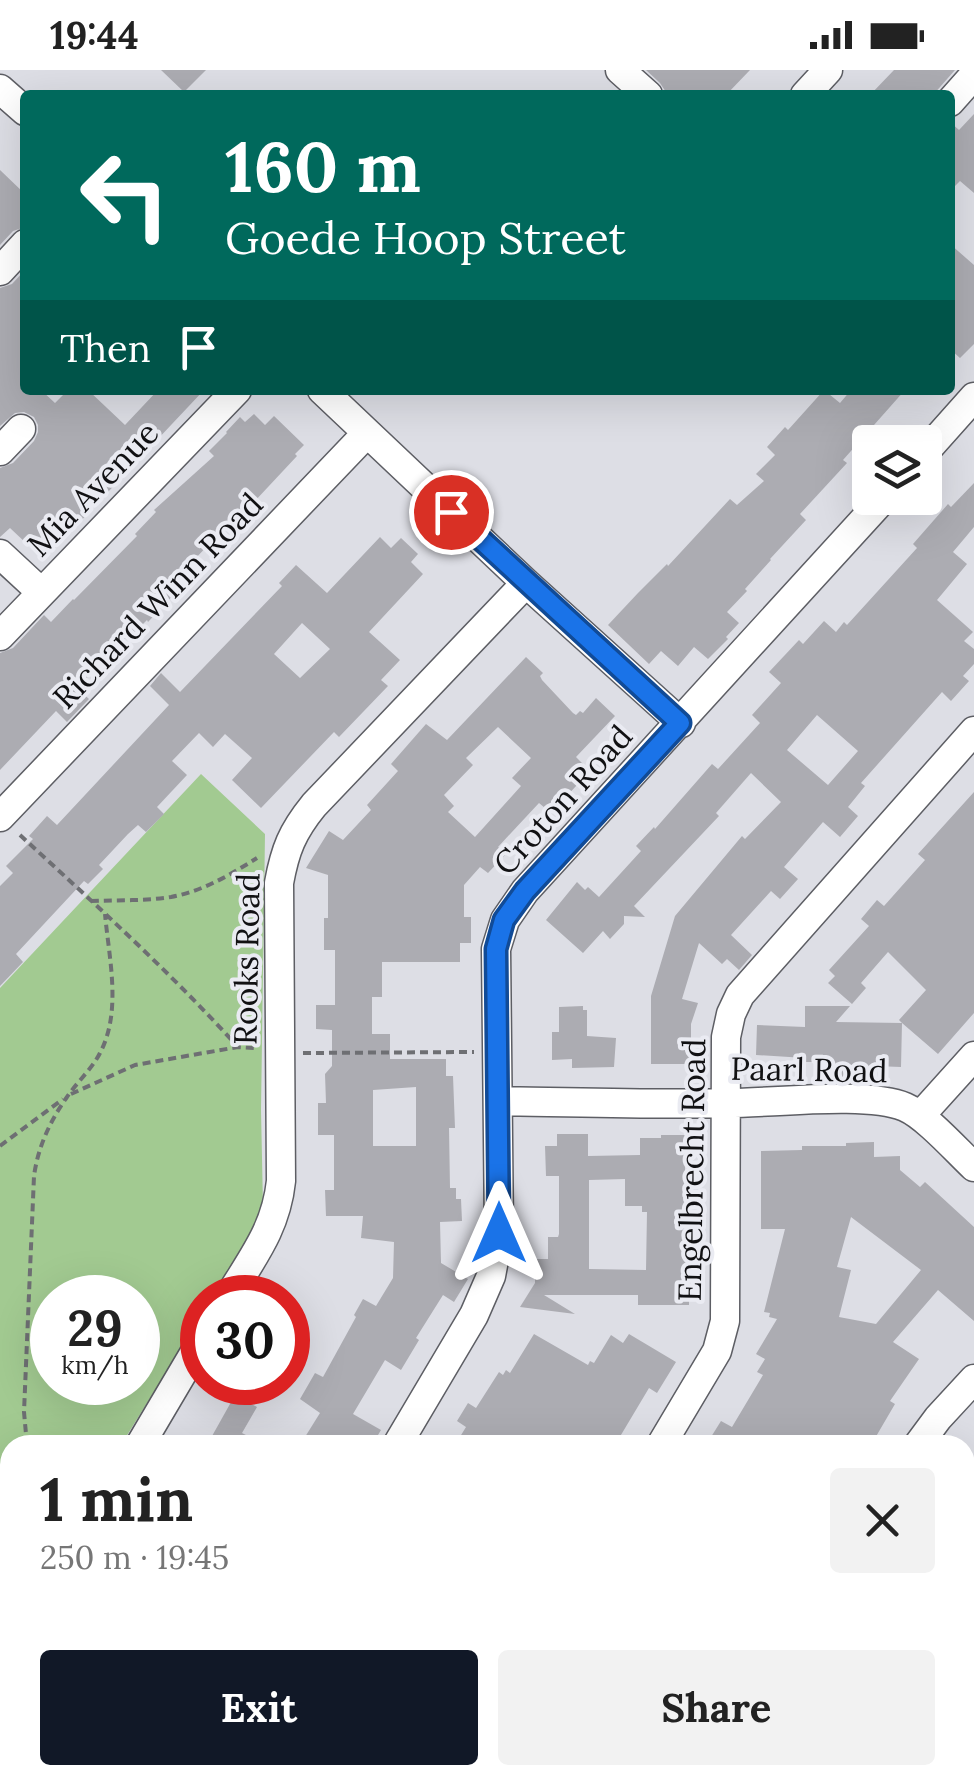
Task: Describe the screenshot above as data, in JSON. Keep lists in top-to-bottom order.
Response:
{
  "streets": {
    "street": [
      "Mia Avenue",
      "Richard Winn Road",
      "Croton Road",
      "Rooks Road",
      "Paarl Road",
      "Engelbrecht Road"
    ]
  },
  "crossings": [
    ["Croton Road", "Paarl Road"],
    ["Paarl Road", "Engelbrecht Road"]
  ],
  "page": {
    "status": "19:44",
    "turn": ["160 m", "Goede Hoop Street"],
    "then": "Then",
    "speed": "29 km/h",
    "limit": "30",
    "heading": ["1 min", "250 m · 19:45"],
    "buttons": ["Exit", "Share"]
  }
}
